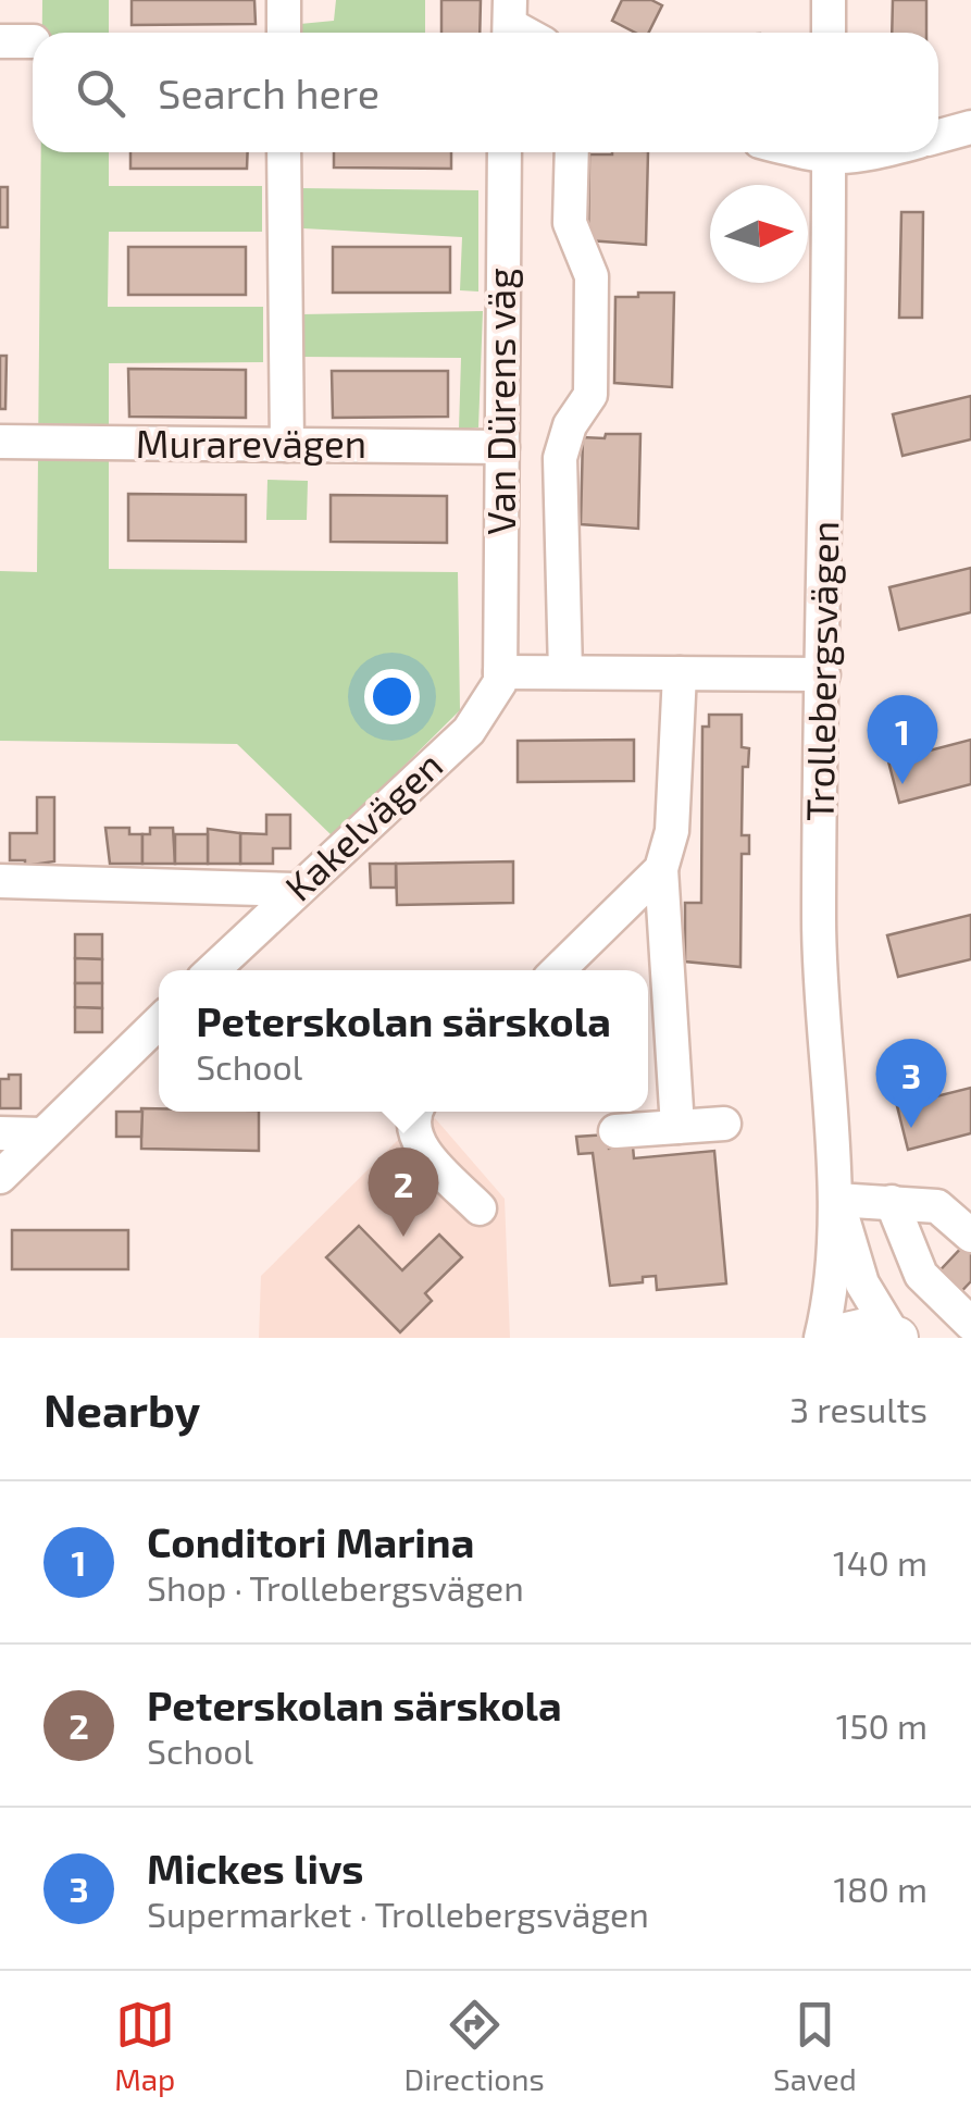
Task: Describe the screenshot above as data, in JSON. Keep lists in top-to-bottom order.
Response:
{
  "streets": {
    "street": [
      "Van Dürens väg",
      "Murarevägen",
      "Trollebergsvägen",
      "Kakelvägen"
    ]
  },
  "crossings": [
    ["Van Dürens väg", "Murarevägen"],
    ["Van Dürens väg", "Kakelvägen"]
  ],
  "north": "right",
  "page": {
    "search": "Search here",
    "pins": ["1", "3", "2"],
    "popup": ["Peterskolan särskola", "School"],
    "heading": ["Nearby", "3 results"],
    "list": [
      {
        "mark": "1",
        "name": "Conditori Marina",
        "note": "Shop · Trollebergsvägen",
        "value": "140 m"
      },
      {
        "mark": "2",
        "name": "Peterskolan särskola",
        "note": "School",
        "value": "150 m"
      },
      {
        "mark": "3",
        "name": "Mickes livs",
        "note": "Supermarket · Trollebergsvägen",
        "value": "180 m"
      }
    ],
    "nav": ["Map", "Directions", "Saved"]
  }
}
